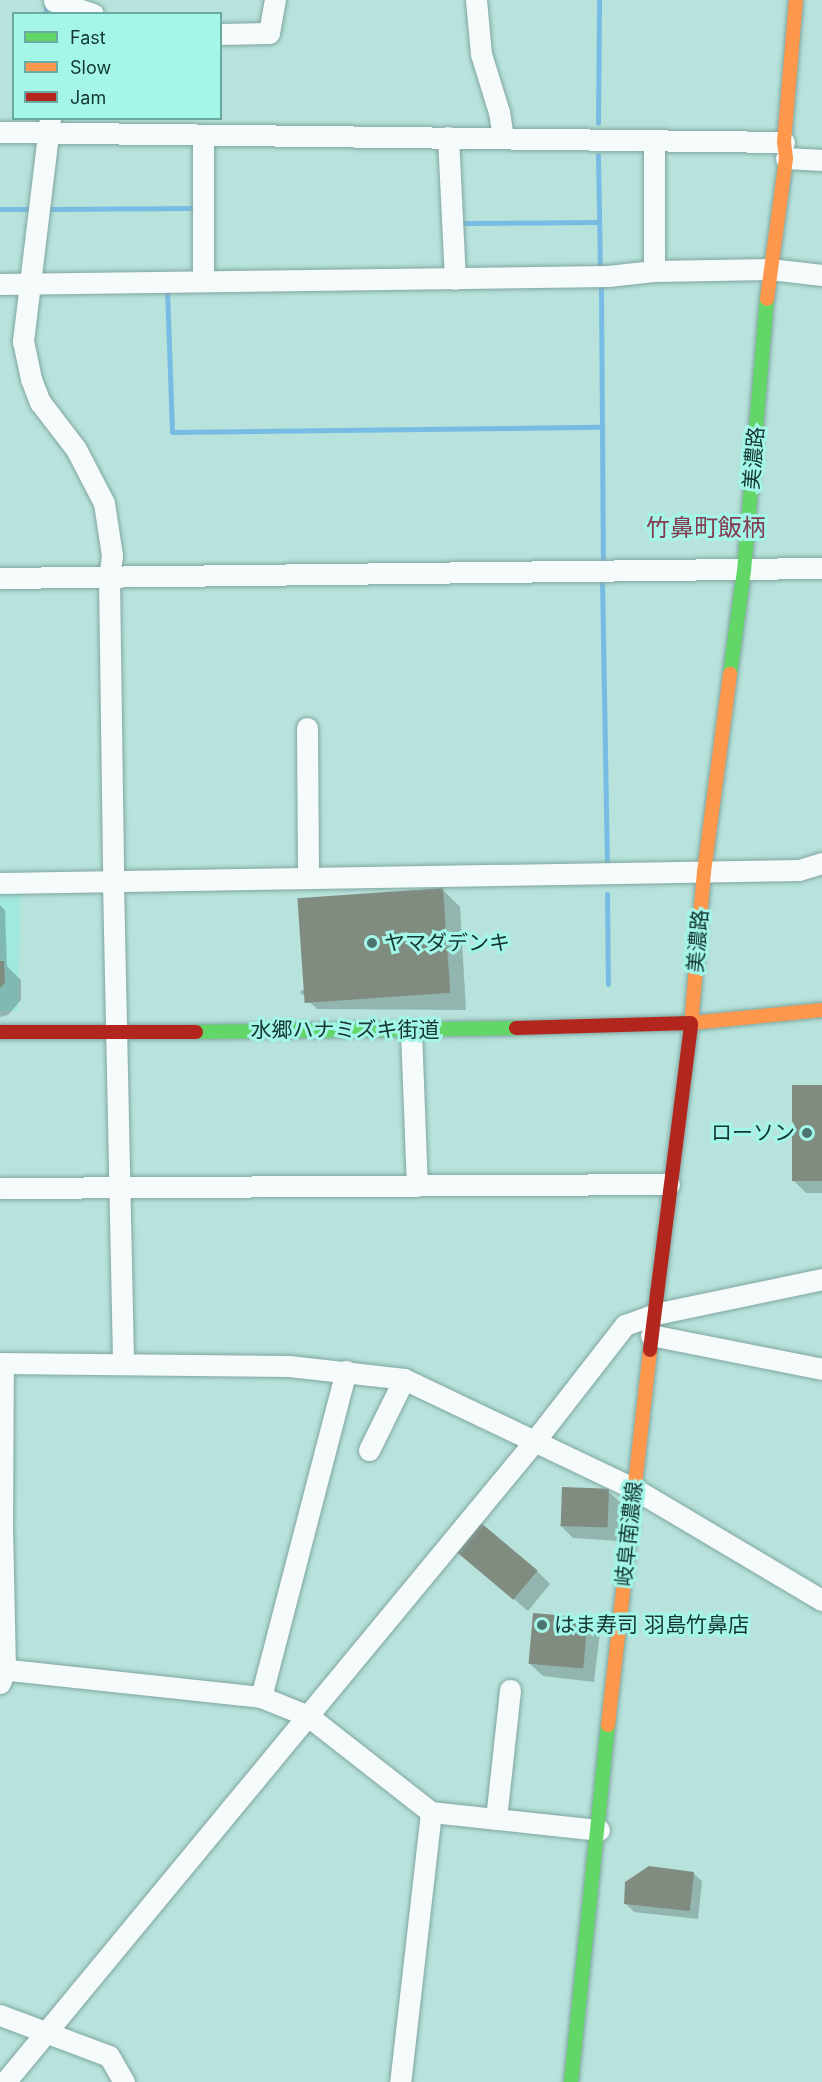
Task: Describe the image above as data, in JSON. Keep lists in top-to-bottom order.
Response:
{
  "streets": {
    "main road": ["美濃路", "水郷ハナミズキ街道", "岐阜南濃線"]
  },
  "crossings": [
    ["美濃路", "水郷ハナミズキ街道"],
    ["美濃路", "岐阜南濃線"],
    ["水郷ハナミズキ街道", "岐阜南濃線"]
  ],
  "districts": ["竹鼻町飯柄"],
  "places": ["ヤマダデンキ", "ローソン", "はま寿司 羽島竹鼻店"],
  "legend": ["Fast", "Slow", "Jam"]
}
